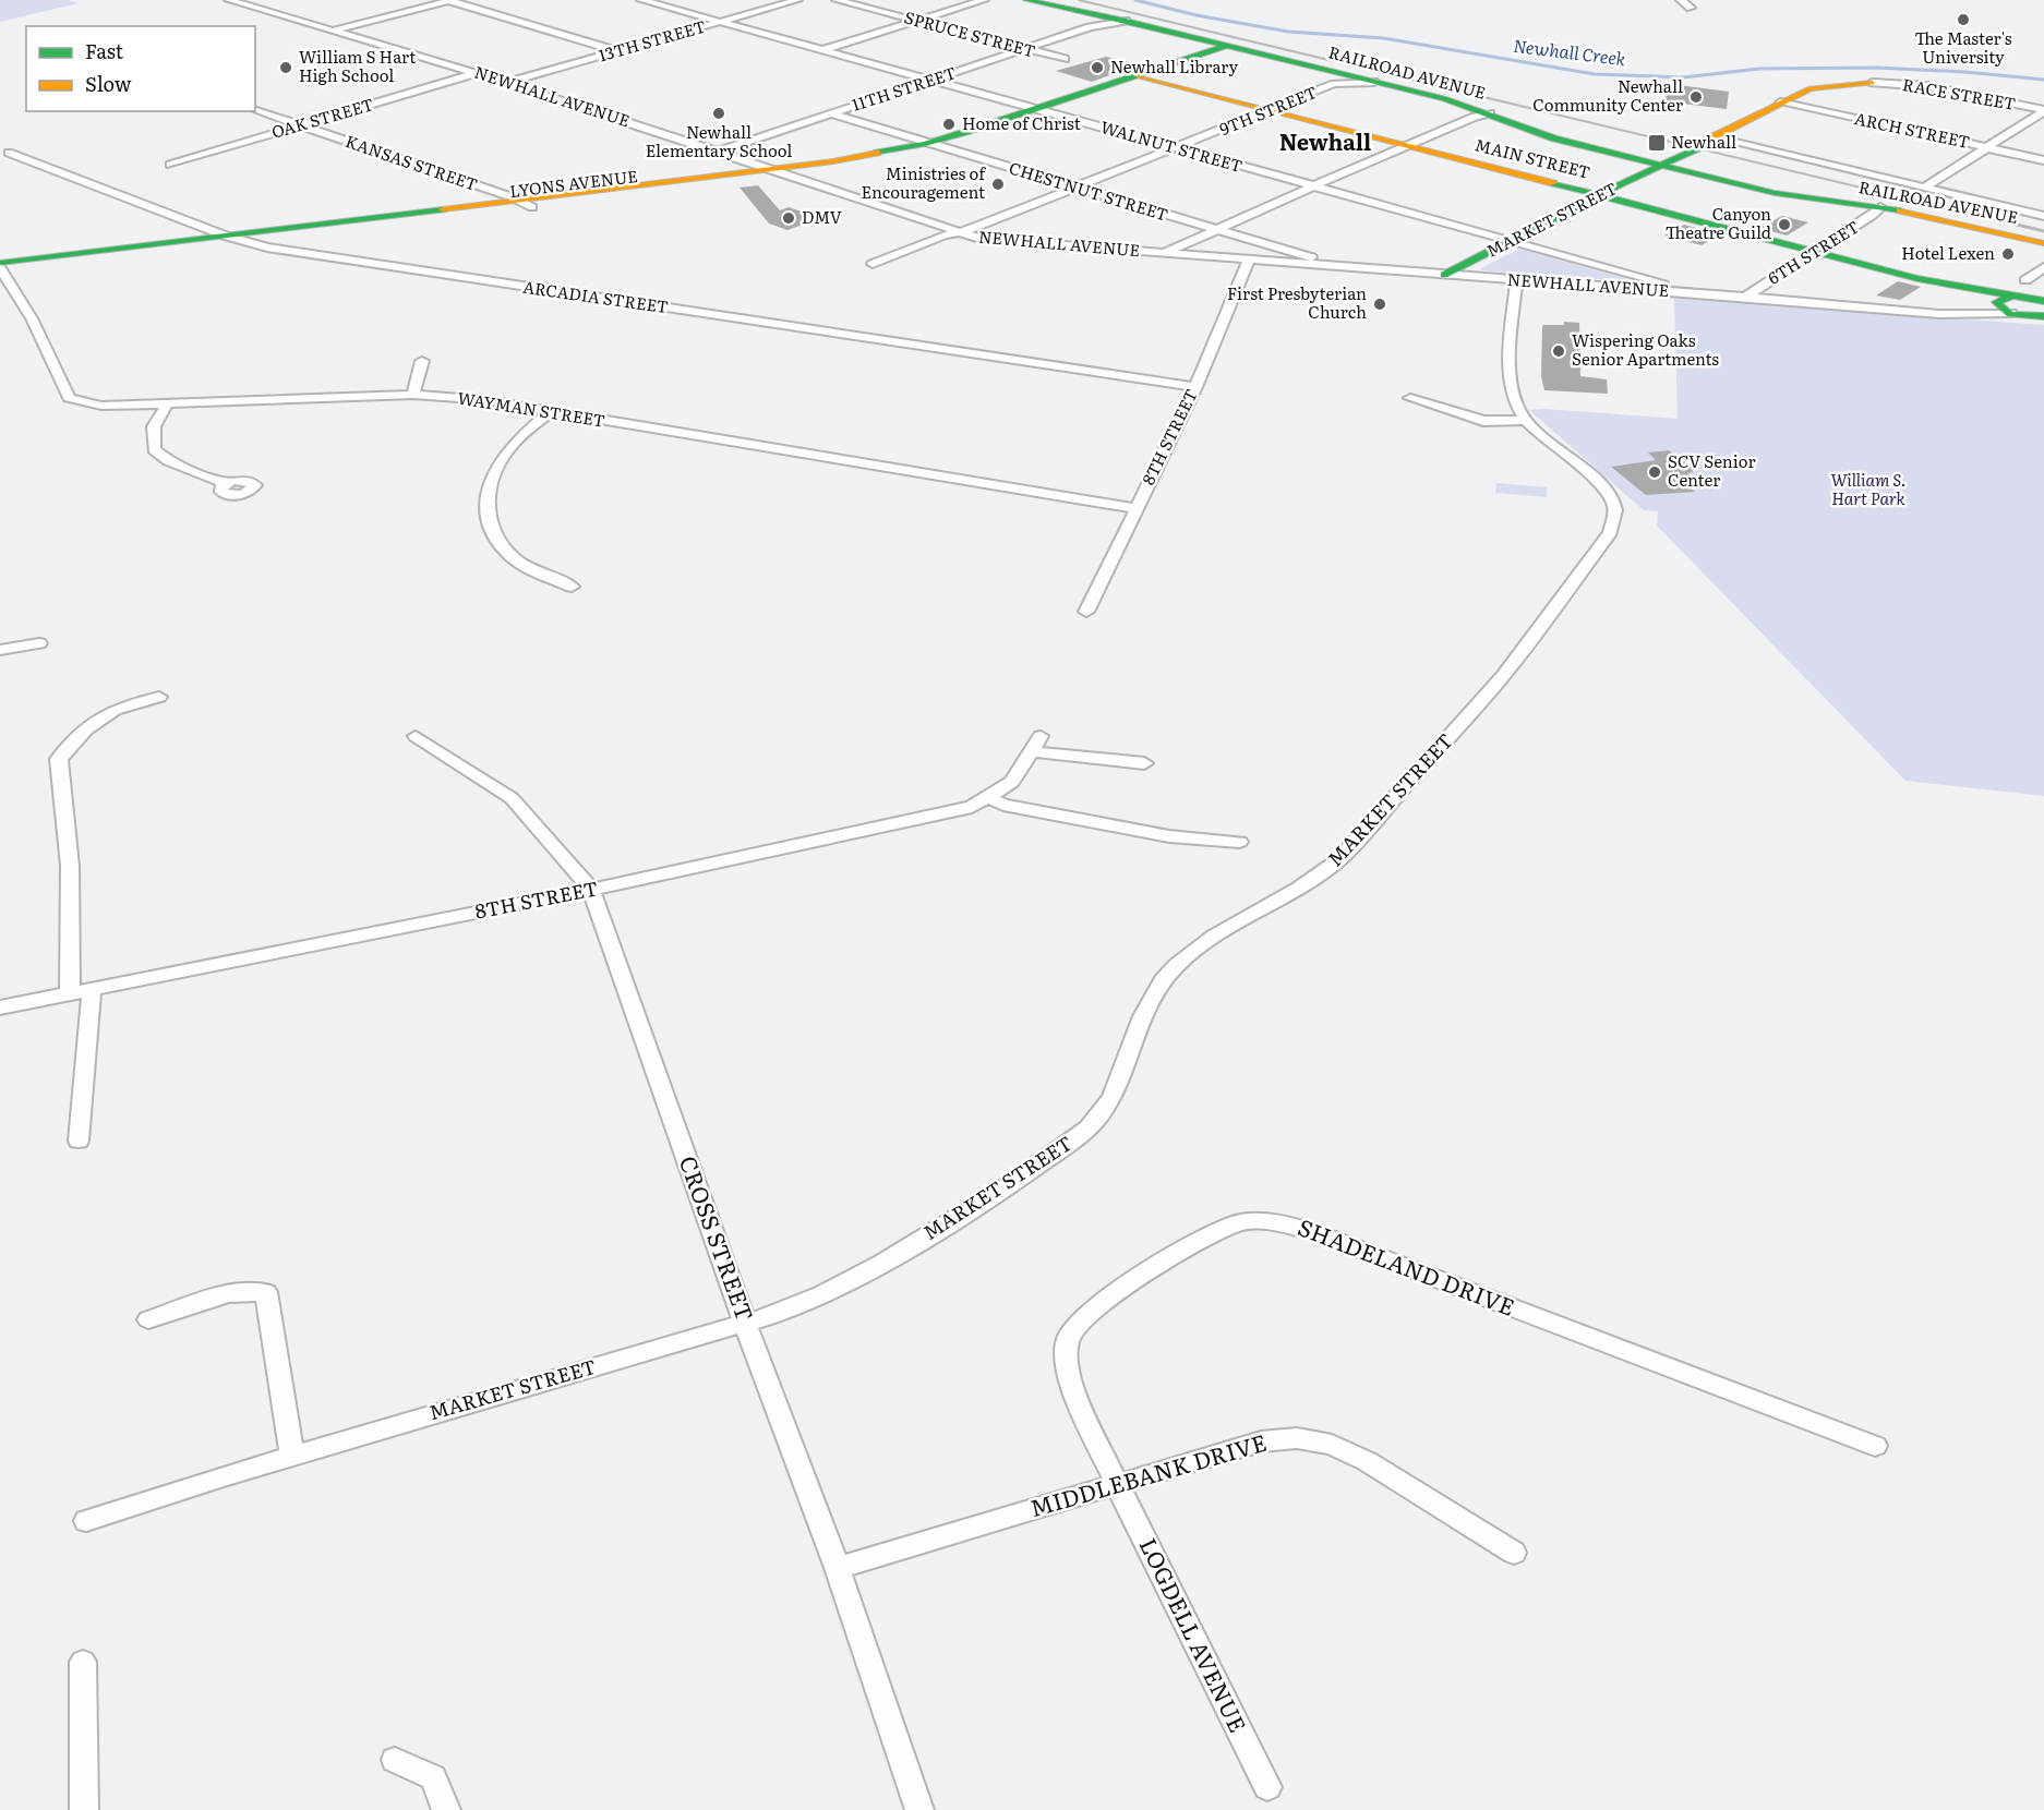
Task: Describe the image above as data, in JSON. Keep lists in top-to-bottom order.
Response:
{
  "streets": {
    "main road": [
      "RAILROAD AVENUE",
      "MAIN STREET",
      "LYONS AVENUE",
      "MARKET STREET"
    ],
    "street": [
      "SPRUCE STREET",
      "13TH STREET",
      "11TH STREET",
      "RACE STREET",
      "NEWHALL AVENUE",
      "9TH STREET",
      "OAK STREET",
      "ARCH STREET",
      "WALNUT STREET",
      "KANSAS STREET",
      "CHESTNUT STREET",
      "6TH STREET",
      "ARCADIA STREET",
      "WAYMAN STREET",
      "8TH STREET",
      "CROSS STREET",
      "SHADELAND DRIVE",
      "MIDDLEBANK DRIVE",
      "LOGDELL AVENUE"
    ]
  },
  "crossings": [
    ["SPRUCE STREET", "11TH STREET"],
    ["13TH STREET", "NEWHALL AVENUE"],
    ["13TH STREET", "WALNUT STREET"],
    ["RAILROAD AVENUE", "11TH STREET"],
    ["RAILROAD AVENUE", "9TH STREET"],
    ["RAILROAD AVENUE", "LYONS AVENUE"],
    ["RAILROAD AVENUE", "MARKET STREET"],
    ["RAILROAD AVENUE", "6TH STREET"],
    ["11TH STREET", "NEWHALL AVENUE"],
    ["11TH STREET", "WALNUT STREET"],
    ["11TH STREET", "CHESTNUT STREET"],
    ["RACE STREET", "MARKET STREET"],
    ["NEWHALL AVENUE", "9TH STREET"],
    ["NEWHALL AVENUE", "OAK STREET"],
    ["NEWHALL AVENUE", "WALNUT STREET"],
    ["NEWHALL AVENUE", "MAIN STREET"],
    ["NEWHALL AVENUE", "LYONS AVENUE"],
    ["NEWHALL AVENUE", "CHESTNUT STREET"],
    ["NEWHALL AVENUE", "MARKET STREET"],
    ["NEWHALL AVENUE", "6TH STREET"],
    ["NEWHALL AVENUE", "8TH STREET"],
    ["9TH STREET", "WALNUT STREET"],
    ["9TH STREET", "MAIN STREET"],
    ["9TH STREET", "CHESTNUT STREET"],
    ["OAK STREET", "KANSAS STREET"],
    ["ARCH STREET", "MARKET STREET"],
    ["WALNUT STREET", "LYONS AVENUE"],
    ["WALNUT STREET", "MARKET STREET"],
    ["MAIN STREET", "LYONS AVENUE"],
    ["MAIN STREET", "MARKET STREET"],
    ["MAIN STREET", "6TH STREET"],
    ["KANSAS STREET", "LYONS AVENUE"],
    ["LYONS AVENUE", "CHESTNUT STREET"],
    ["LYONS AVENUE", "ARCADIA STREET"],
    ["LYONS AVENUE", "WAYMAN STREET"],
    ["MARKET STREET", "CROSS STREET"],
    ["ARCADIA STREET", "8TH STREET"],
    ["WAYMAN STREET", "8TH STREET"],
    ["8TH STREET", "CROSS STREET"],
    ["CROSS STREET", "MIDDLEBANK DRIVE"],
    ["SHADELAND DRIVE", "MIDDLEBANK DRIVE"],
    ["SHADELAND DRIVE", "LOGDELL AVENUE"],
    ["MIDDLEBANK DRIVE", "LOGDELL AVENUE"]
  ],
  "districts": ["Newhall"],
  "water": ["Newhall Creek"],
  "parks": ["William S. Hart Park"],
  "places": {
    "other": [
      "The Master's University",
      "William S Hart High School",
      "Newhall Library",
      "Newhall Community Center",
      "Newhall Elementary School",
      "Home of Christ",
      "Ministries of Encouragement",
      "DMV",
      "Canyon Theatre Guild",
      "Hotel Lexen",
      "First Presbyterian Church",
      "Wispering Oaks Senior Apartments",
      "SCV Senior Center"
    ],
    "transit": ["Newhall"]
  },
  "legend": ["Fast", "Slow"]
}
